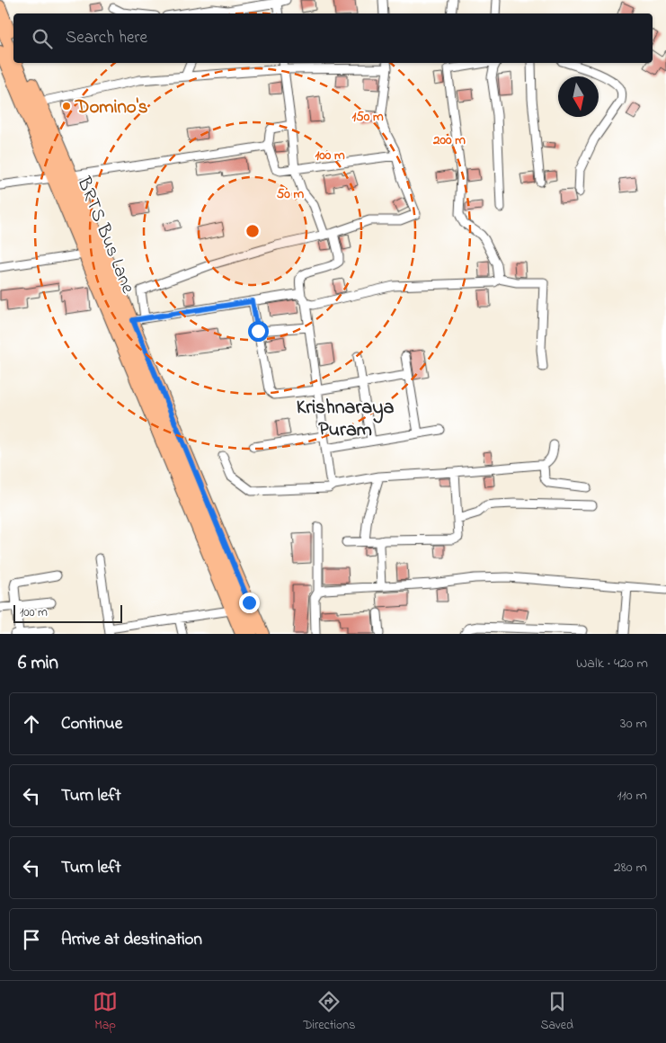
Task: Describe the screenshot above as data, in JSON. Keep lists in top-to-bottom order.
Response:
{
  "streets": {
    "main road": ["BRTS Bus Lane"]
  },
  "districts": ["Krishnaraya Puram"],
  "places": ["Domino's"],
  "scale_bar": "100 m",
  "north": "bottom",
  "page": {
    "search": "Search here",
    "scale": "100 m",
    "heading": ["6 min", "Walk · 420 m"],
    "list": [
      ["Continue", "30 m"],
      ["Turn left", "110 m"],
      ["Turn left", "280 m"],
      "Arrive at destination"
    ],
    "nav": ["Map", "Directions", "Saved"]
  },
  "rings": [
    "150 m",
    "200 m",
    "100 m",
    "50 m"
  ]
}
